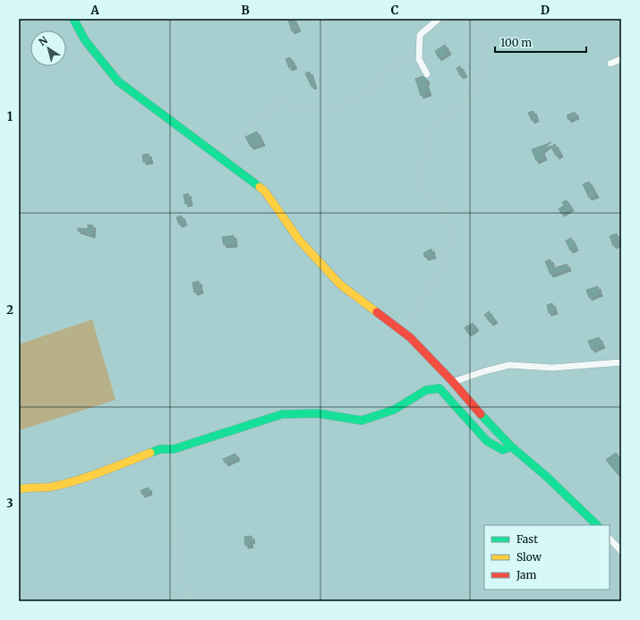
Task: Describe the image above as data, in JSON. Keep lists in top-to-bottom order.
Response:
{
  "legend": ["Fast", "Slow", "Jam"],
  "scale_bar": "100 m",
  "north": "top left",
  "grid": {
    "columns": [
      "A",
      "B",
      "C",
      "D"
    ],
    "rows": ["1", "2", "3"]
  }
}
